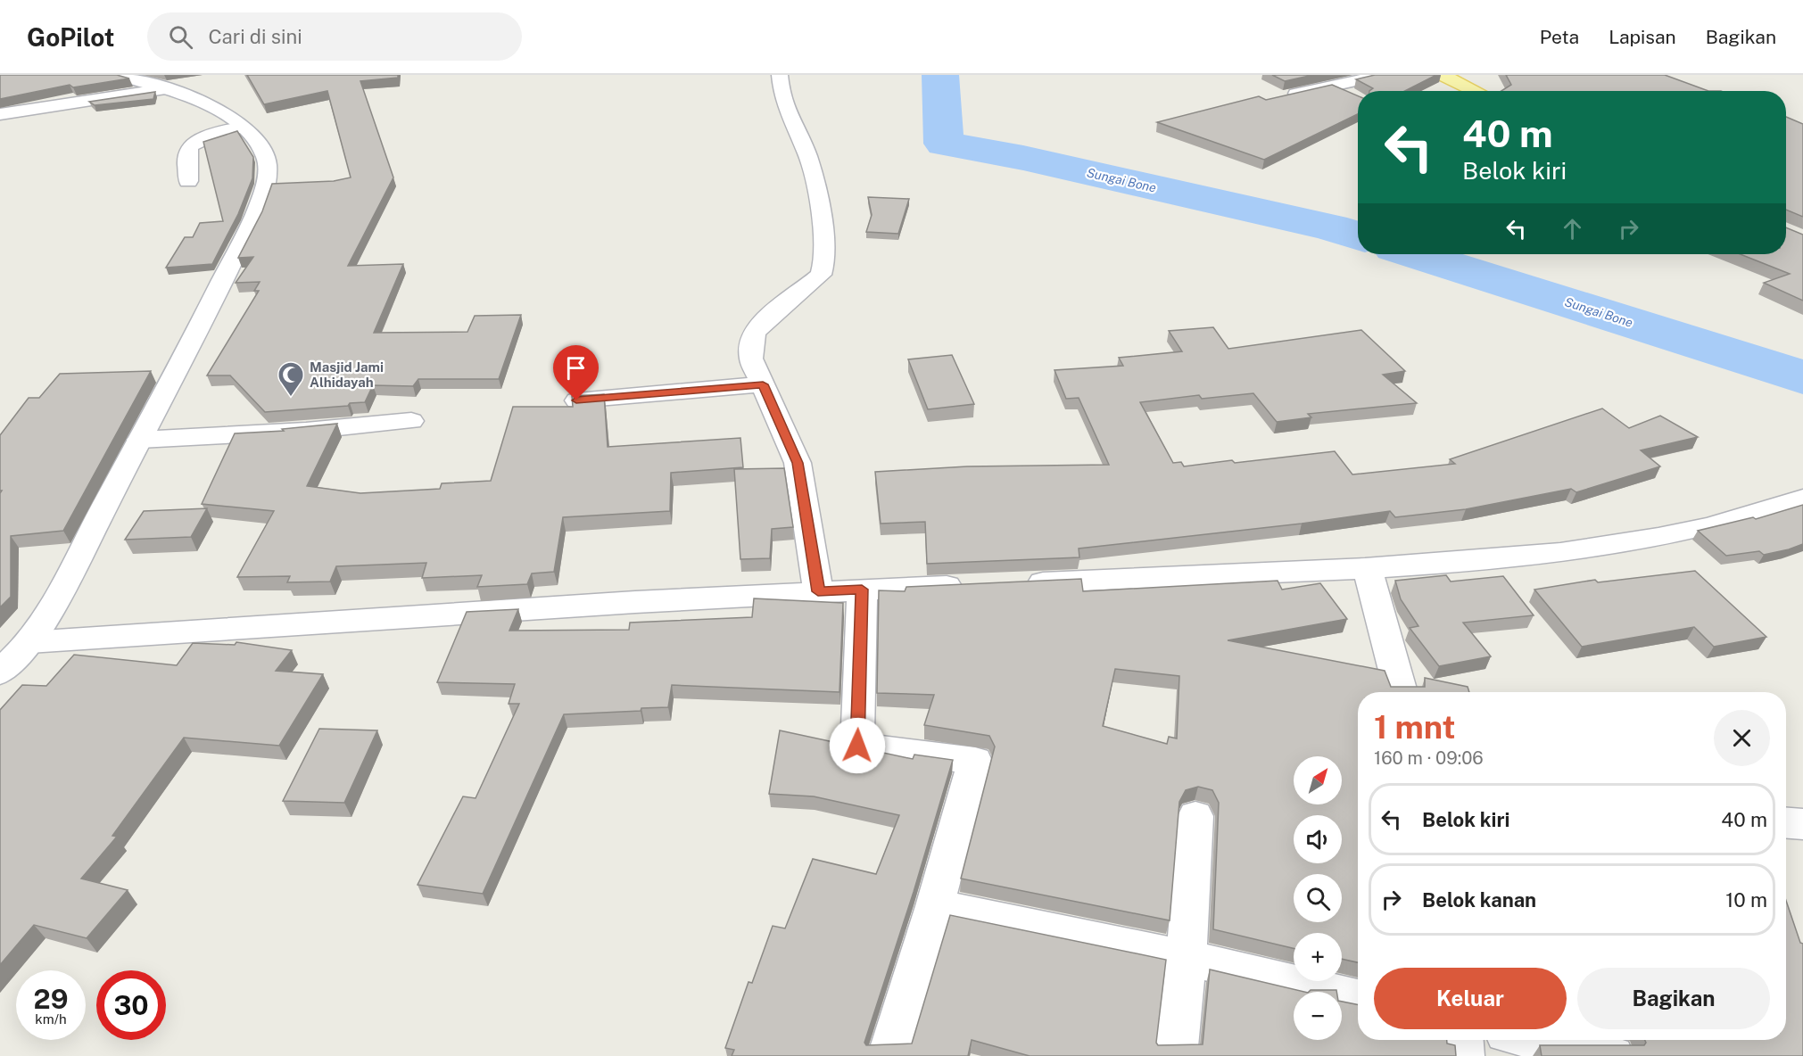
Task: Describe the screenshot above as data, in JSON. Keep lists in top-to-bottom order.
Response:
{
  "water": ["Sungai Bone"],
  "places": {
    "mosque": ["Masjid Jami Alhidayah"]
  },
  "north": "top right",
  "page": {
    "header": "GoPilot",
    "search": "Cari di sini",
    "nav": ["Peta", "Lapisan", "Bagikan"],
    "turn": ["40 m", "Belok kiri"],
    "heading": ["1 mnt", "160 m · 09:06"],
    "map_buttons": ["+", "−"],
    "list": [
      {
        "name": "Belok kiri",
        "value": "40 m"
      },
      {
        "name": "Belok kanan",
        "value": "10 m"
      }
    ],
    "buttons": ["Keluar", "Bagikan"],
    "speed": "29 km/h",
    "limit": "30"
  }
}
